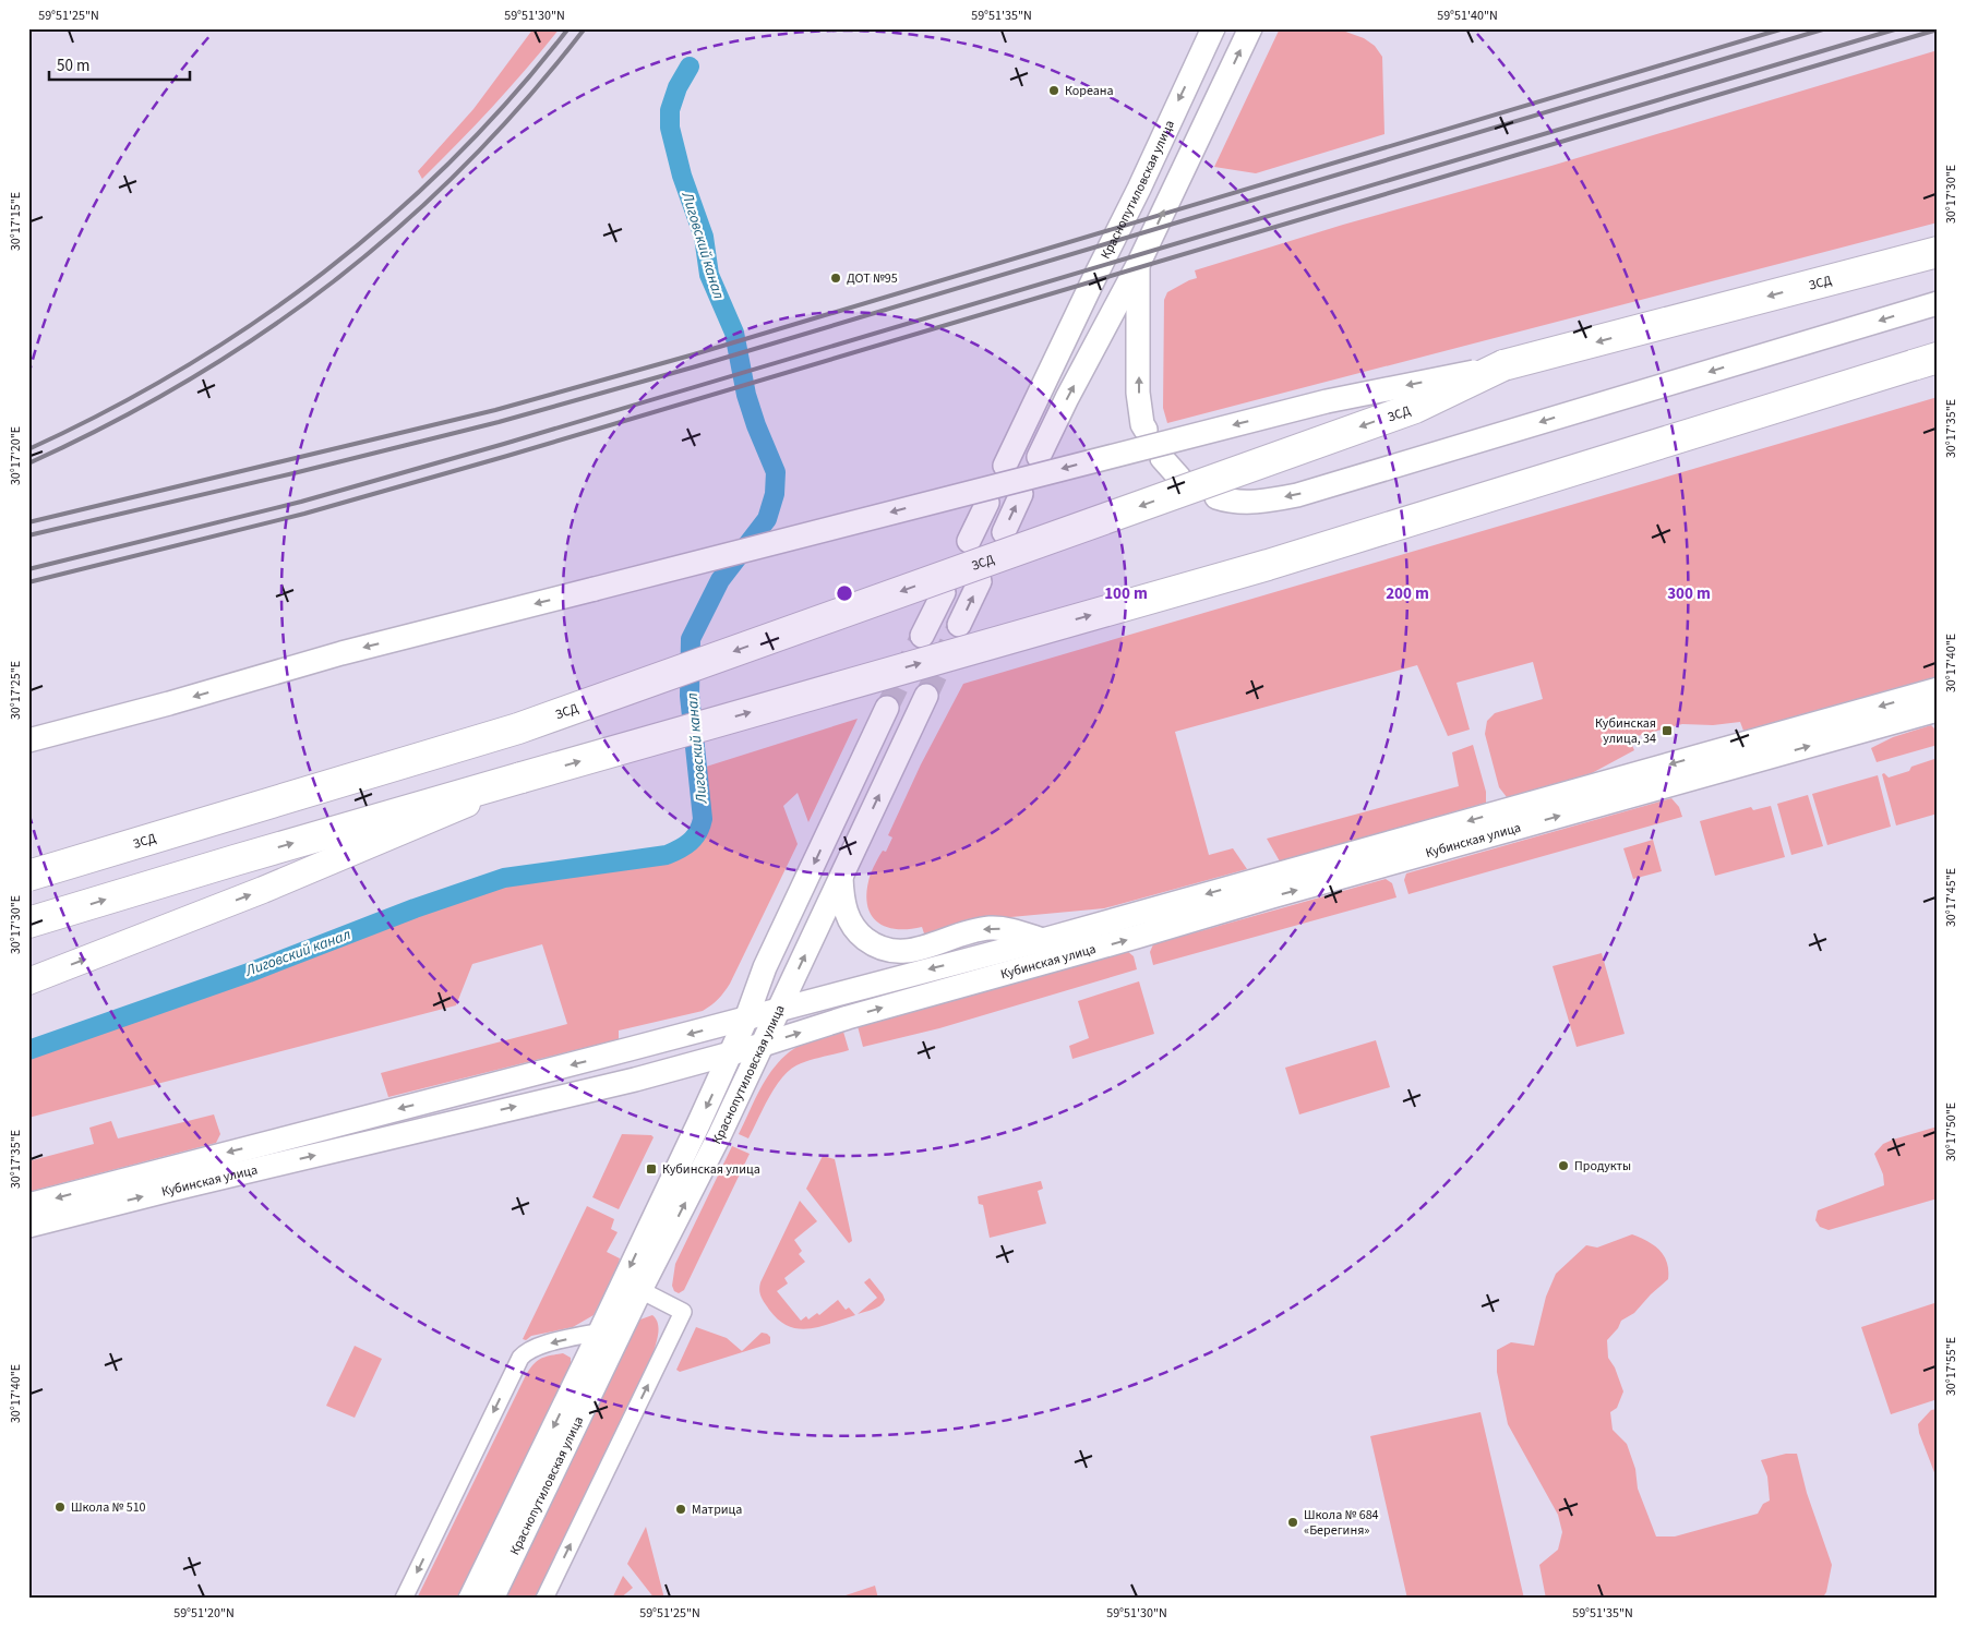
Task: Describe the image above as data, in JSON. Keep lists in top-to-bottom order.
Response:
{
  "streets": {
    "highway": ["ЗСД"],
    "main road": ["Краснопутиловская улица", "Кубинская улица"]
  },
  "crossings": [
    ["Краснопутиловская улица", "Кубинская улица"]
  ],
  "water": ["Лиговский канал"],
  "places": {
    "other": [
      "Кореана",
      "ДОТ №95",
      "Продукты",
      "Школа № 510",
      "Матрица",
      "Школа № 684 «Берегиня»"
    ],
    "transit": ["Кубинская улица, 34", "Кубинская улица"]
  },
  "scale_bar": "50 m",
  "coordinates": [
    "59°51'25\"N",
    "59°51'30\"N",
    "59°51'35\"N",
    "59°51'40\"N",
    "30°17'30\"E",
    "30°17'15\"E",
    "30°17'35\"E",
    "30°17'20\"E",
    "30°17'40\"E",
    "30°17'25\"E",
    "30°17'45\"E",
    "30°17'50\"E",
    "30°17'55\"E",
    "59°51'20\"N"
  ],
  "rings": ["100 m", "200 m", "300 m"]
}
